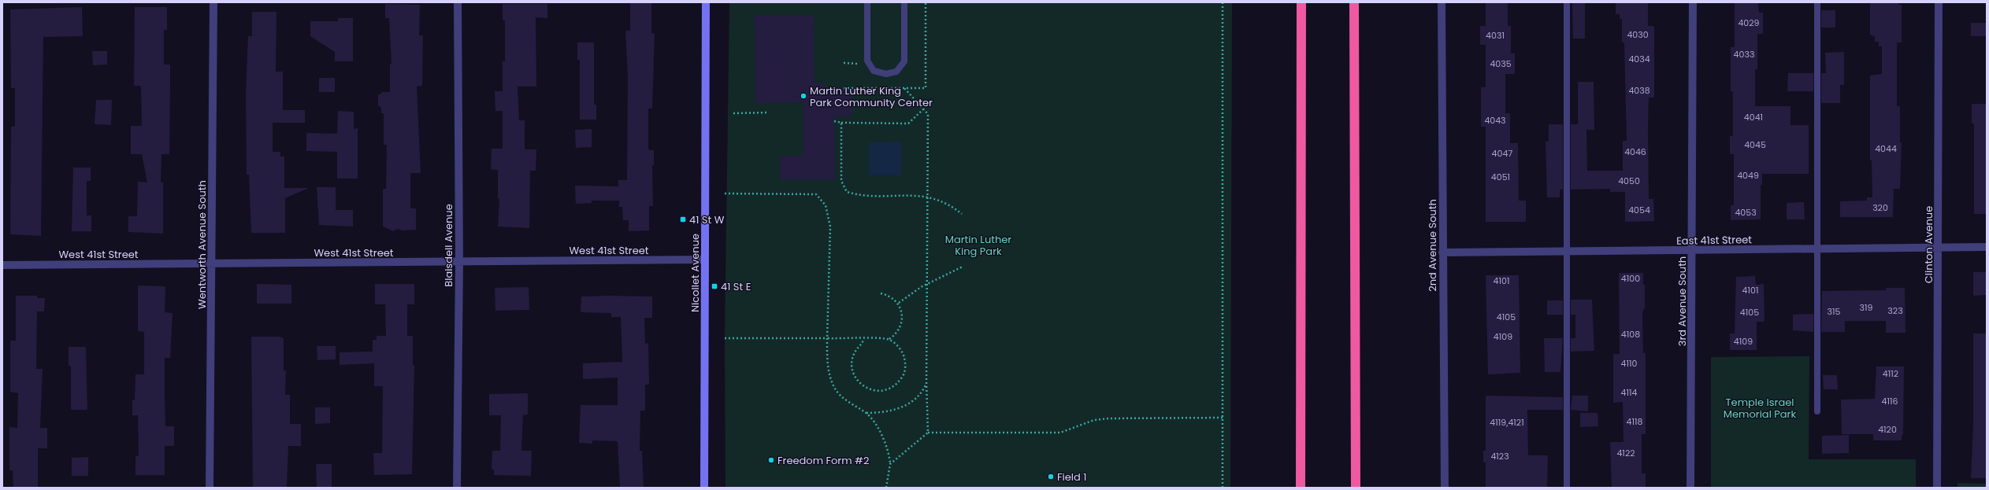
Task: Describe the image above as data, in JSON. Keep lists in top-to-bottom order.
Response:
{
  "streets": {
    "main road": ["Nicollet Avenue"],
    "street": [
      "East 41st Street",
      "Wentworth Avenue South",
      "Clinton Avenue",
      "Blaisdell Avenue",
      "2nd Avenue South",
      "West 41st Street",
      "3rd Avenue South"
    ]
  },
  "crossings": [
    ["East 41st Street", "Clinton Avenue"],
    ["East 41st Street", "2nd Avenue South"],
    ["East 41st Street", "3rd Avenue South"],
    ["Wentworth Avenue South", "West 41st Street"],
    ["Blaisdell Avenue", "West 41st Street"],
    ["West 41st Street", "Nicollet Avenue"]
  ],
  "parks": ["Martin Luther King Park", "Temple Israel Memorial Park"],
  "places": {
    "other": ["Martin Luther King Park Community Center", "Freedom Form #2", "Field 1"],
    "transit": ["41 St W", "41 St E"]
  },
  "house_numbers": [
    "4029",
    "4030",
    "4031",
    "4033",
    "4034",
    "4035",
    "4038",
    "4041",
    "4043",
    "4045",
    "4044",
    "4046",
    "4047",
    "4049",
    "4051",
    "4050",
    "320",
    "4054",
    "4053",
    "4100",
    "4101",
    "4101",
    "319",
    "323",
    "315",
    "4105",
    "4105",
    "4108",
    "4109",
    "4109",
    "4110",
    "4112",
    "4114",
    "4116",
    "4118",
    "4119,4121",
    "4120",
    "4122",
    "4123"
  ]
}
